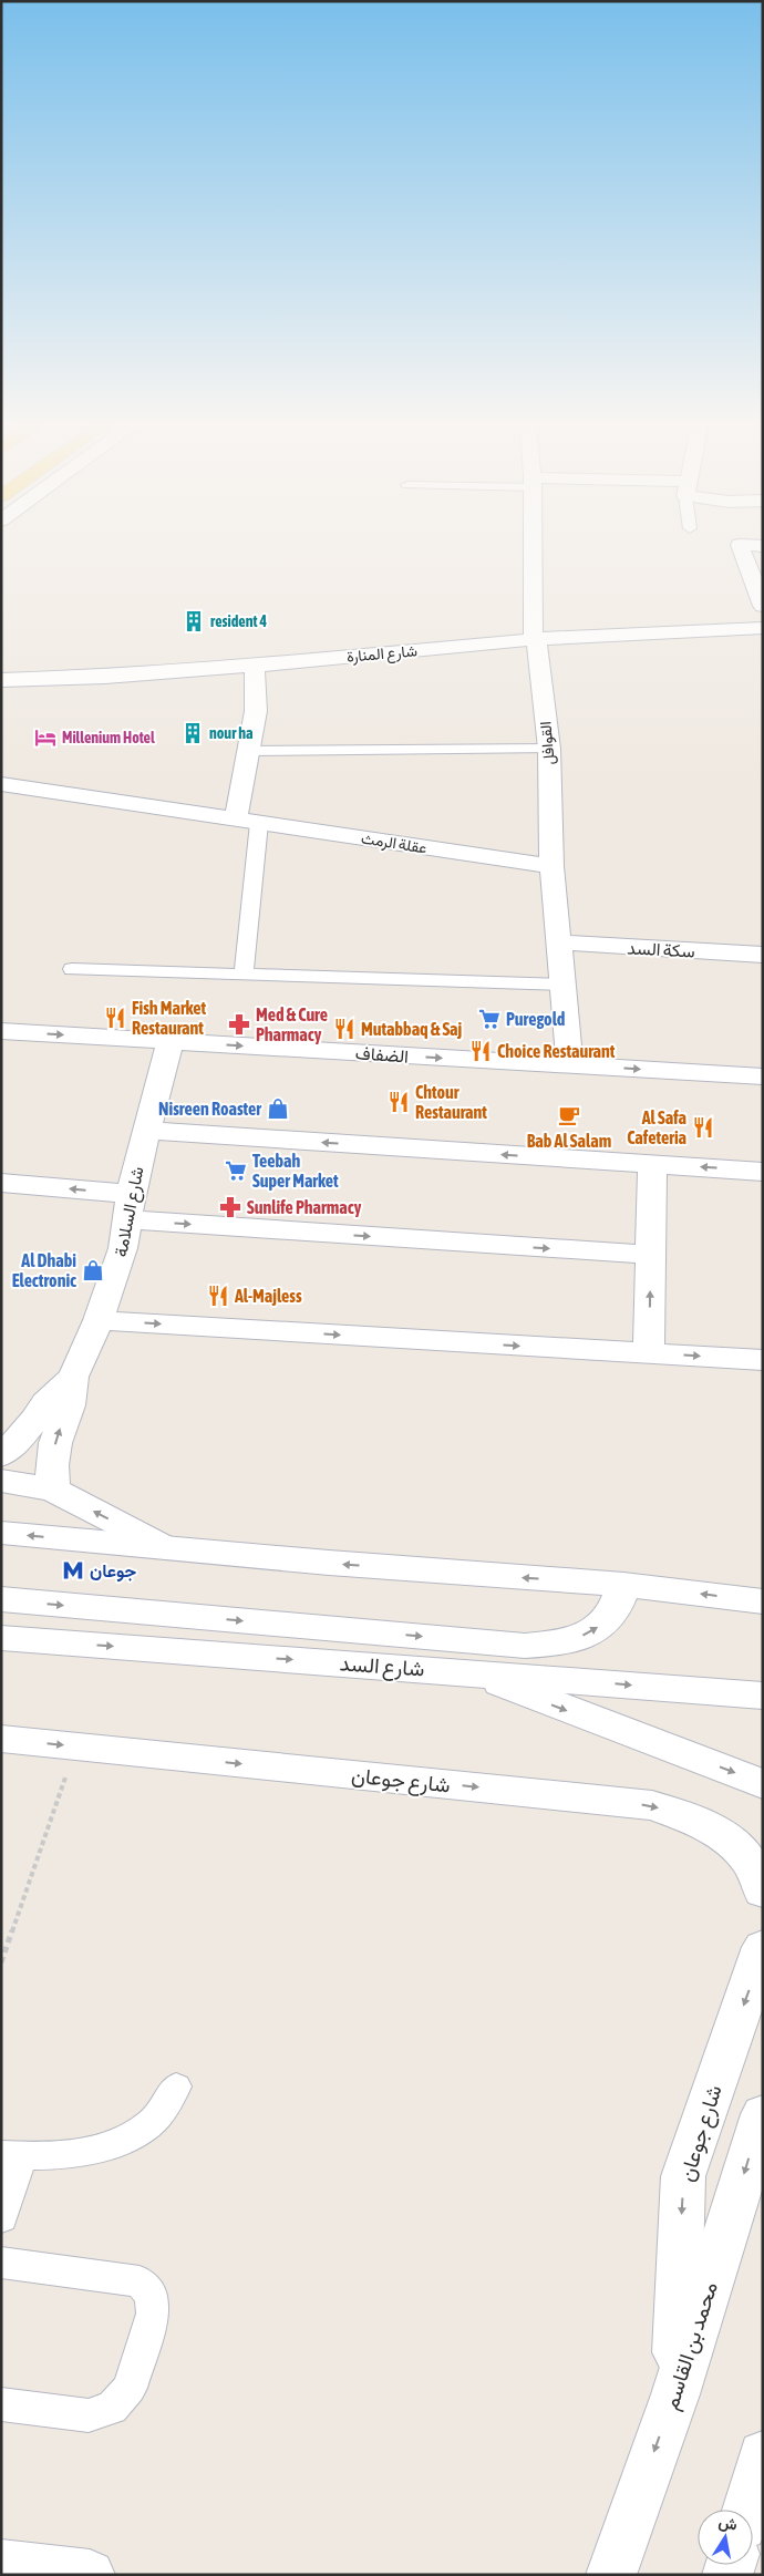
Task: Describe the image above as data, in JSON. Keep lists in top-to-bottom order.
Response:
{
  "streets": {
    "street": [
      "شارع المنارة",
      "القوافل",
      "عقلة الرمث",
      "سكة السد",
      "الضفاف",
      "شارع السلامة",
      "شارع السد",
      "شارع جوعان",
      "محمد بن القاسم"
    ]
  },
  "crossings": [
    ["شارع المنارة", "القوافل"],
    ["القوافل", "عقلة الرمث"],
    ["القوافل", "سكة السد"],
    ["القوافل", "الضفاف"],
    ["الضفاف", "شارع السلامة"],
    ["شارع جوعان", "محمد بن القاسم"]
  ],
  "one_way": ["محمد بن القاسم"],
  "places": {
    "building": ["resident 4", "nour ha"],
    "hotel": ["Millenium Hotel"],
    "restaurant": [
      "Fish Market Restaurant",
      "Mutabbaq & Saj",
      "Choice Restaurant",
      "Chtour Restaurant",
      "Al Safa Cafeteria",
      "Al-Majless"
    ],
    "supermarket": ["Puregold", "Teebah Super Market"],
    "pharmacy": ["Med & Cure Pharmacy", "Sunlife Pharmacy"],
    "shop": ["Nisreen Roaster", "Al Dhabi Electronic"],
    "cafe": ["Bab Al Salam"],
    "metro station": ["جوعان"]
  },
  "north": "top"
}
